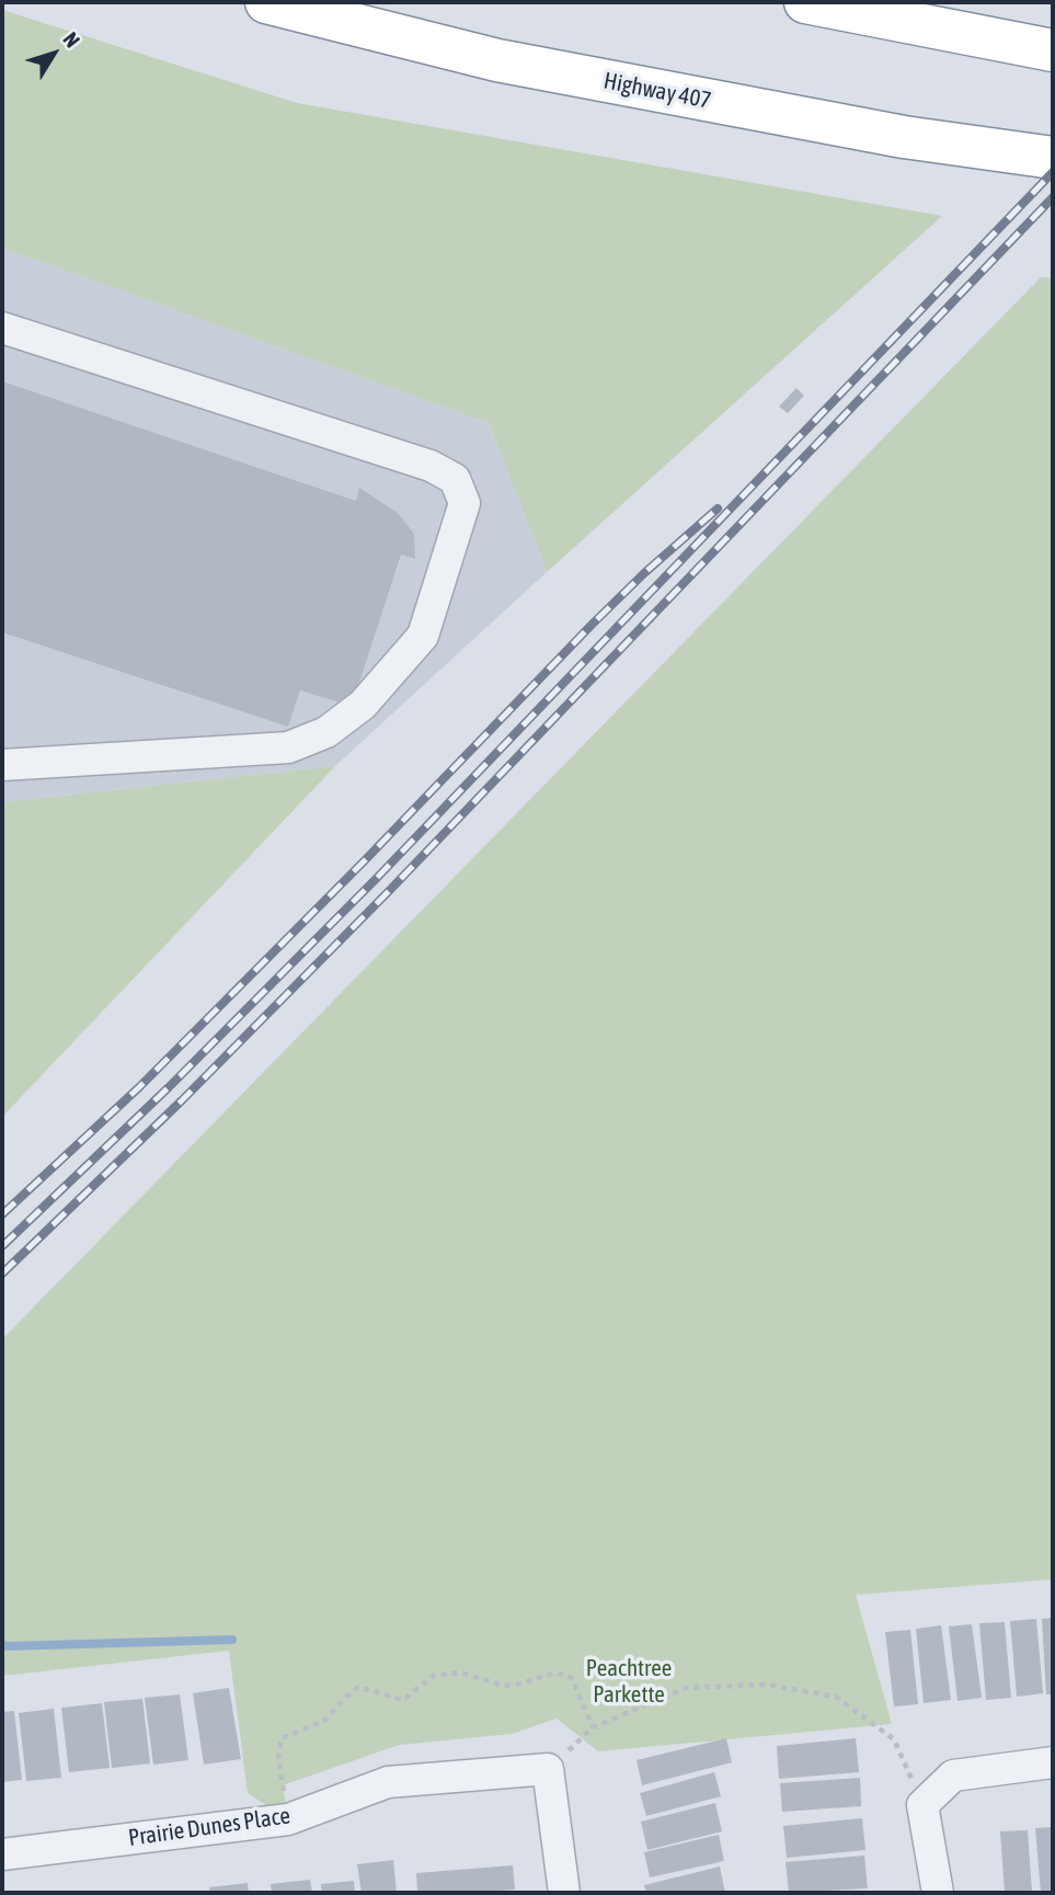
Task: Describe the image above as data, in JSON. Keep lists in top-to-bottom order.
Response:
{
  "streets": {
    "highway": ["Highway 407"],
    "street": ["Prairie Dunes Place"]
  },
  "parks": ["Peachtree Parkette"],
  "north": "top right"
}
